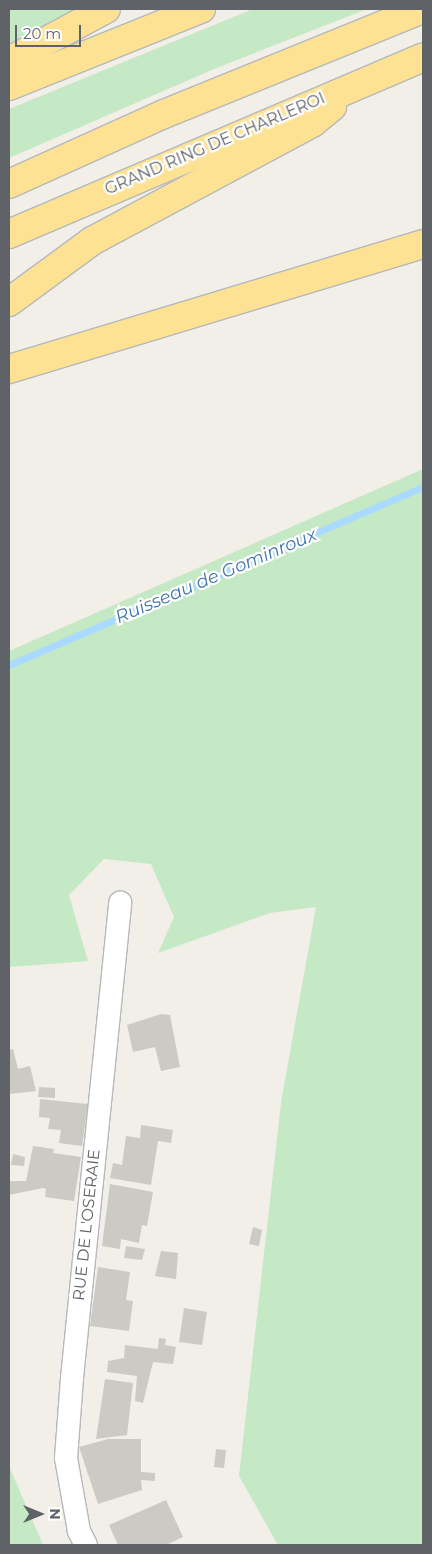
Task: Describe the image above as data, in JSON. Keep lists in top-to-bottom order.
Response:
{
  "streets": {
    "highway": ["GRAND RING DE CHARLEROI"],
    "street": ["RUE DE L'OSERAIE"]
  },
  "water": ["Ruisseau de Gominroux"],
  "scale_bar": "20 m",
  "north": "right"
}
